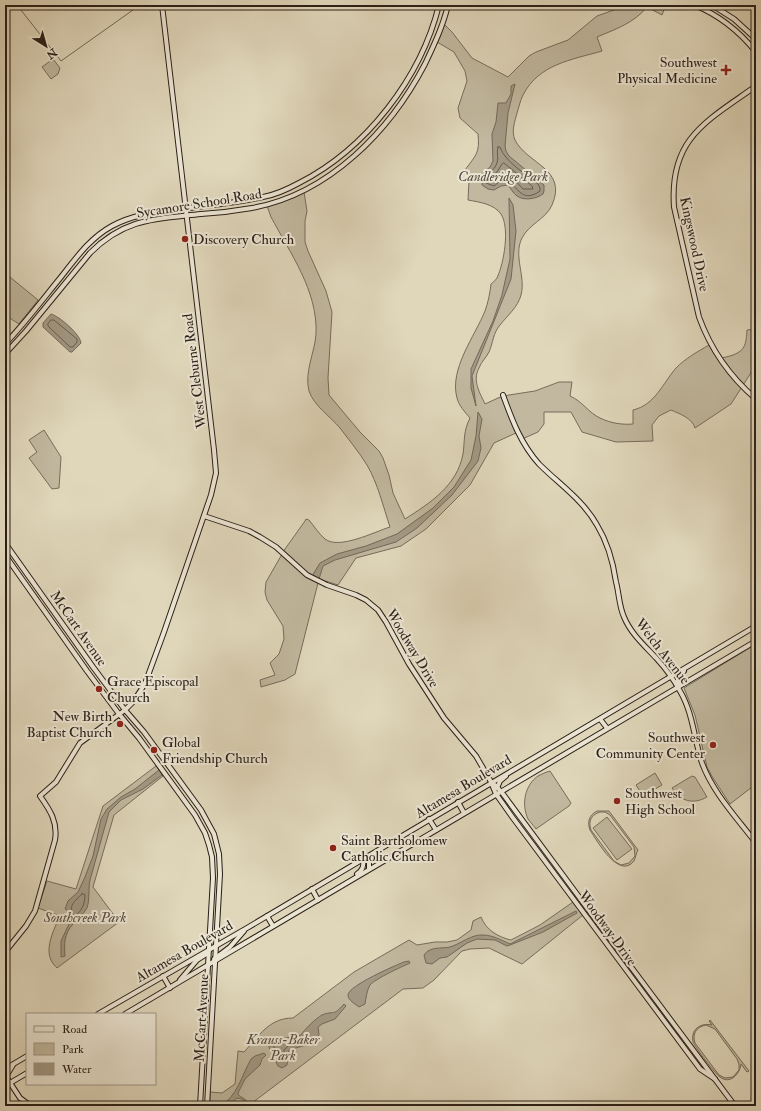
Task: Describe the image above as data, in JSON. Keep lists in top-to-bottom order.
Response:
{
  "streets": {
    "main road": [
      "Sycamore School Road",
      "Kingswood Drive",
      "West Cleburne Road",
      "McCart Avenue",
      "Woodway Drive",
      "Welch Avenue",
      "Altamesa Boulevard"
    ]
  },
  "crossings": [
    ["Sycamore School Road", "West Cleburne Road"],
    ["West Cleburne Road", "McCart Avenue"],
    ["West Cleburne Road", "Woodway Drive"],
    ["McCart Avenue", "Altamesa Boulevard"],
    ["Woodway Drive", "Altamesa Boulevard"],
    ["Welch Avenue", "Altamesa Boulevard"]
  ],
  "parks": ["Candleridge Park", "Southcreek Park", "Krauss-Baker Park"],
  "places": {
    "health": ["Southwest Physical Medicine"],
    "other": [
      "Discovery Church",
      "Grace Episcopal Church",
      "New Birth Baptist Church",
      "Southwest Community Center",
      "Global Friendship Church",
      "Southwest High School",
      "Saint Bartholomew Catholic Church"
    ]
  },
  "legend": ["Road", "Park", "Water"],
  "north": "bottom right"
}
